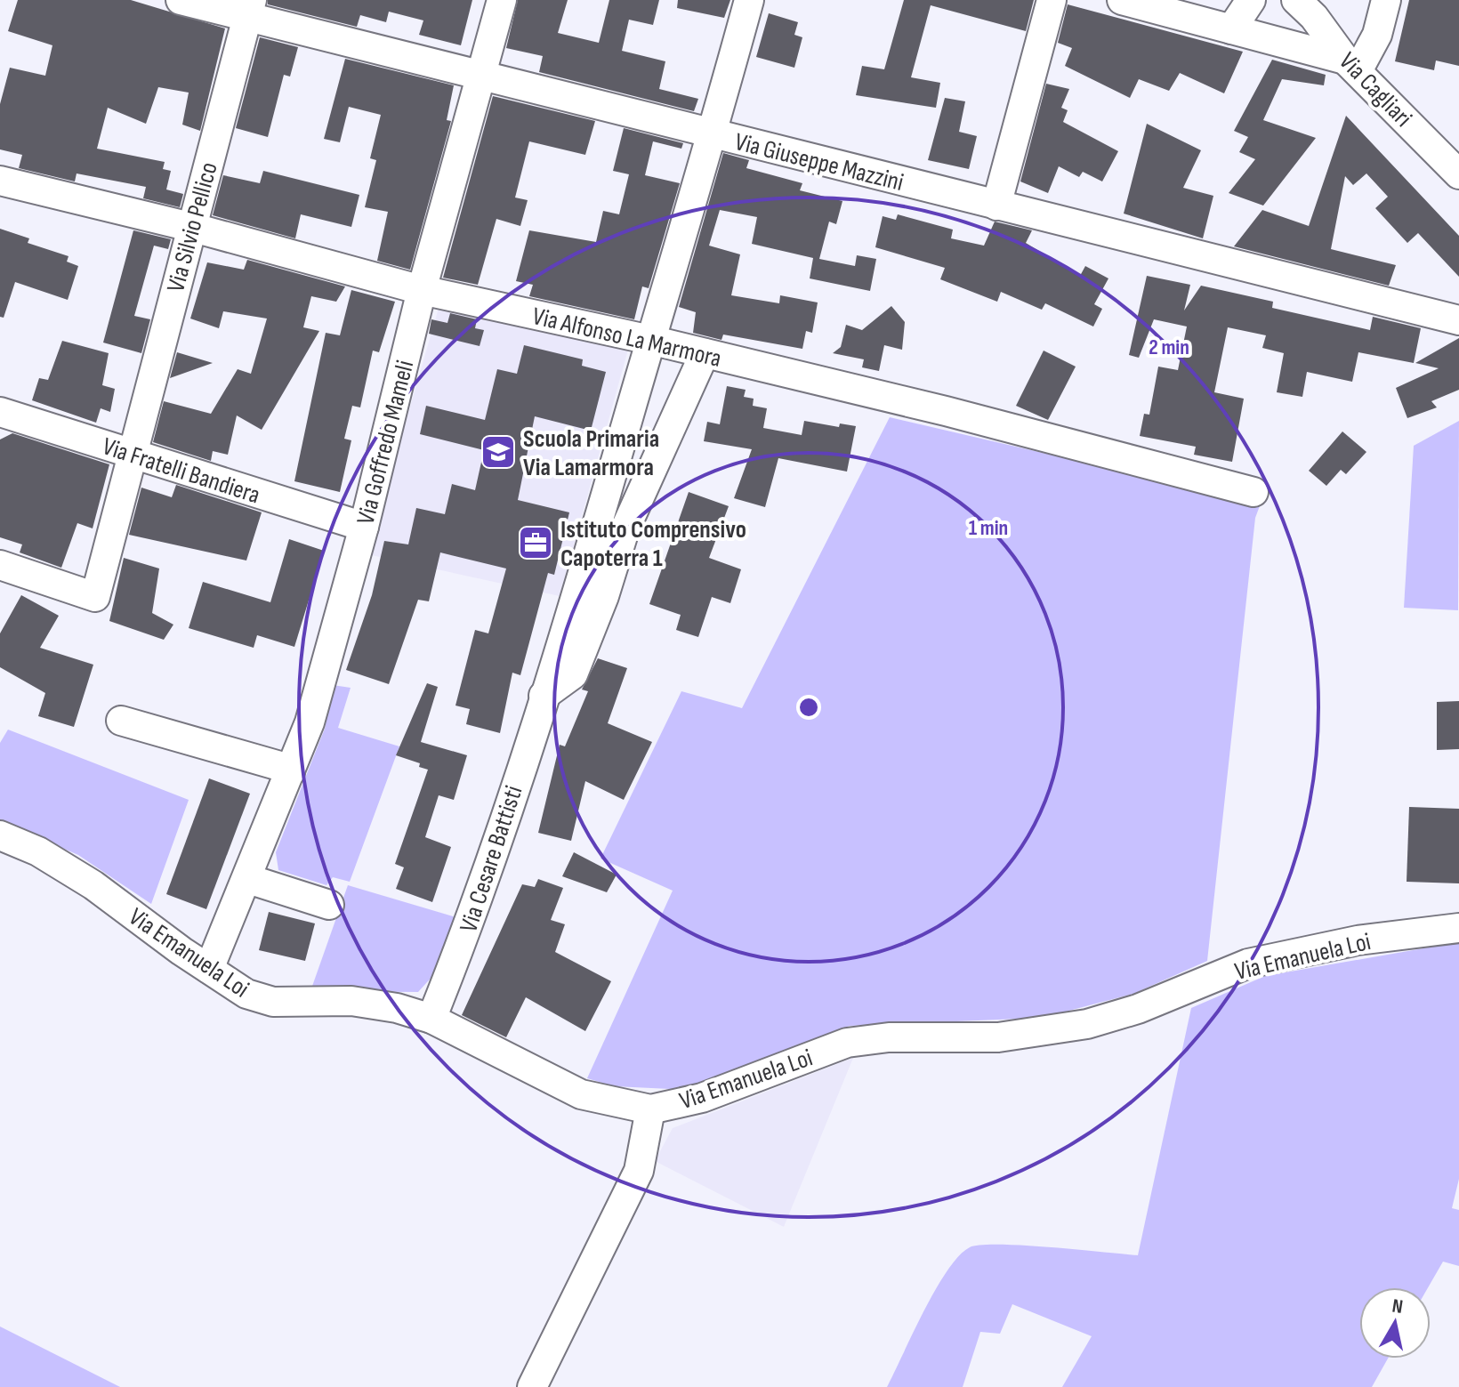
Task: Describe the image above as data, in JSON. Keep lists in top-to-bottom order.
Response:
{
  "streets": {
    "street": [
      "Via Cagliari",
      "Via Giuseppe Mazzini",
      "Via Silvio Pellico",
      "Via Alfonso La Marmora",
      "Via Goffredo Mameli",
      "Via Fratelli Bandiera",
      "Via Cesare Battisti",
      "Via Emanuela Loi"
    ]
  },
  "crossings": [
    ["Via Giuseppe Mazzini", "Via Silvio Pellico"],
    ["Via Giuseppe Mazzini", "Via Goffredo Mameli"],
    ["Via Giuseppe Mazzini", "Via Cesare Battisti"],
    ["Via Silvio Pellico", "Via Alfonso La Marmora"],
    ["Via Silvio Pellico", "Via Fratelli Bandiera"],
    ["Via Alfonso La Marmora", "Via Goffredo Mameli"],
    ["Via Alfonso La Marmora", "Via Cesare Battisti"],
    ["Via Goffredo Mameli", "Via Fratelli Bandiera"],
    ["Via Goffredo Mameli", "Via Emanuela Loi"],
    ["Via Cesare Battisti", "Via Emanuela Loi"]
  ],
  "places": {
    "school or university": ["Scuola Primaria Via Lamarmora"],
    "office": ["Istituto Comprensivo Capoterra 1"]
  },
  "north": "top",
  "rings": ["2 min", "1 min"]
}
